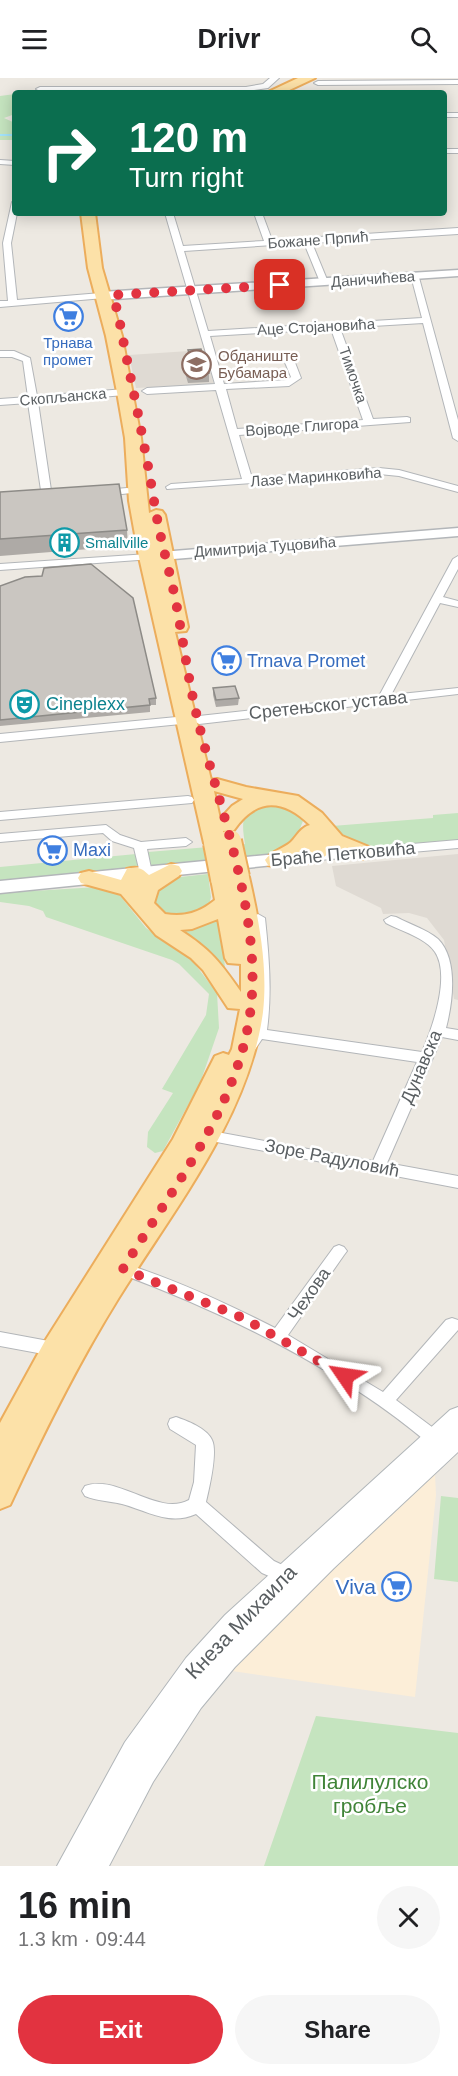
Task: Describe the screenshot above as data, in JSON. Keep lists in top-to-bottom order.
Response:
{
  "streets": {
    "main road": ["Кнеза Михаила"],
    "street": [
      "Божане Прпић",
      "Даничићева",
      "Аце Стојановића",
      "Тимочка",
      "Скопљанска",
      "Војводе Глигора",
      "Лазе Маринковића",
      "Димитрија Туцовића",
      "Сретењског устава",
      "Браће Петковића",
      "Дунавска",
      "Зоре Радуловић",
      "Чехова"
    ]
  },
  "crossings": [
    ["Аце Стојановића", "Тимочка"],
    ["Тимочка", "Војводе Глигора"],
    ["Дунавска", "Зоре Радуловић"]
  ],
  "parks": ["Палилулско гробље"],
  "places": {
    "supermarket": [
      "Трнава промет",
      "Trnava Promet",
      "Maxi",
      "Viva"
    ],
    "school or university": ["Обданиште Бубамара"],
    "building": ["Smallville"],
    "theatre": ["Cineplexx"]
  },
  "page": {
    "header": "Drivr",
    "turn": ["120 m", "Turn right"],
    "heading": ["16 min", "1.3 km · 09:44"],
    "buttons": ["Exit", "Share"]
  }
}
